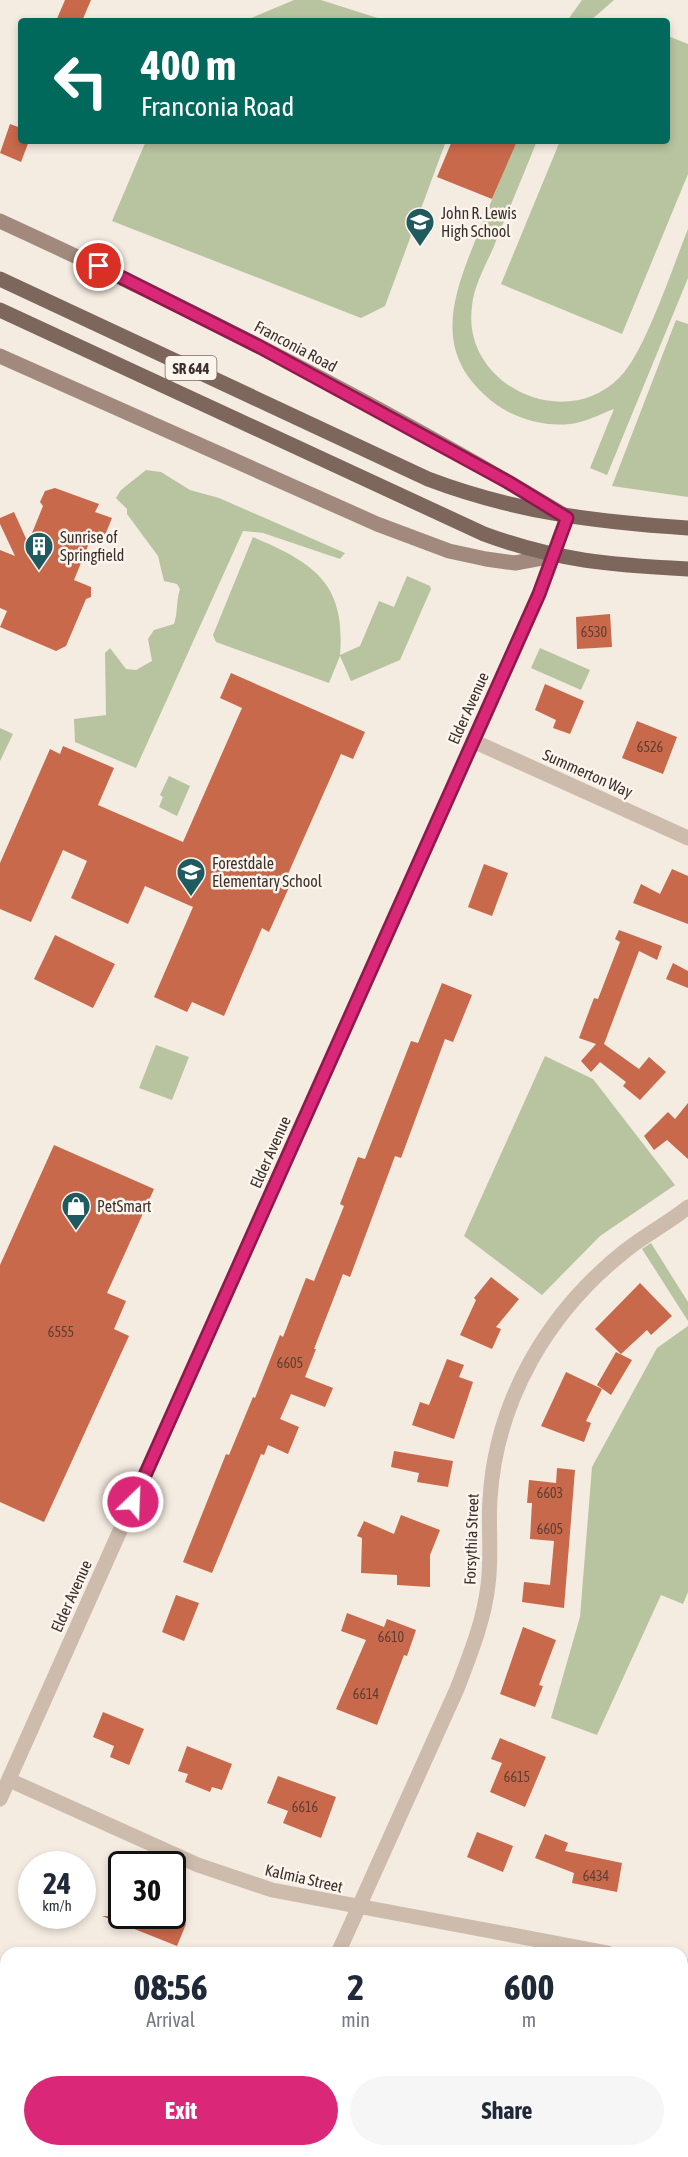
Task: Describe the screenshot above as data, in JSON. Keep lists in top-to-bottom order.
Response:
{
  "streets": {
    "main road": ["Franconia Road", "SR 644"],
    "street": [
      "Elder Avenue",
      "Summerton Way",
      "Forsythia Street",
      "Kalmia Street"
    ]
  },
  "crossings": [
    ["Franconia Road", "Elder Avenue"],
    ["SR 644", "Elder Avenue"],
    ["Elder Avenue", "Summerton Way"],
    ["Elder Avenue", "Kalmia Street"],
    ["Forsythia Street", "Kalmia Street"]
  ],
  "places": {
    "school or university": ["John R. Lewis High School", "Forestdale Elementary School"],
    "building": ["Sunrise of Springfield"],
    "shop": ["PetSmart"]
  },
  "house_numbers": [
    "6530",
    "6526",
    "6555",
    "6605",
    "6603",
    "6605",
    "6610",
    "6614",
    "6615",
    "6616",
    "6434"
  ],
  "page": {
    "turn": ["400 m", "Franconia Road"],
    "speed": "24 km/h",
    "limit": "30",
    "eta": [
      "08:56",
      "Arrival",
      "2",
      "min",
      "600",
      "m"
    ],
    "buttons": ["Exit", "Share"]
  }
}
